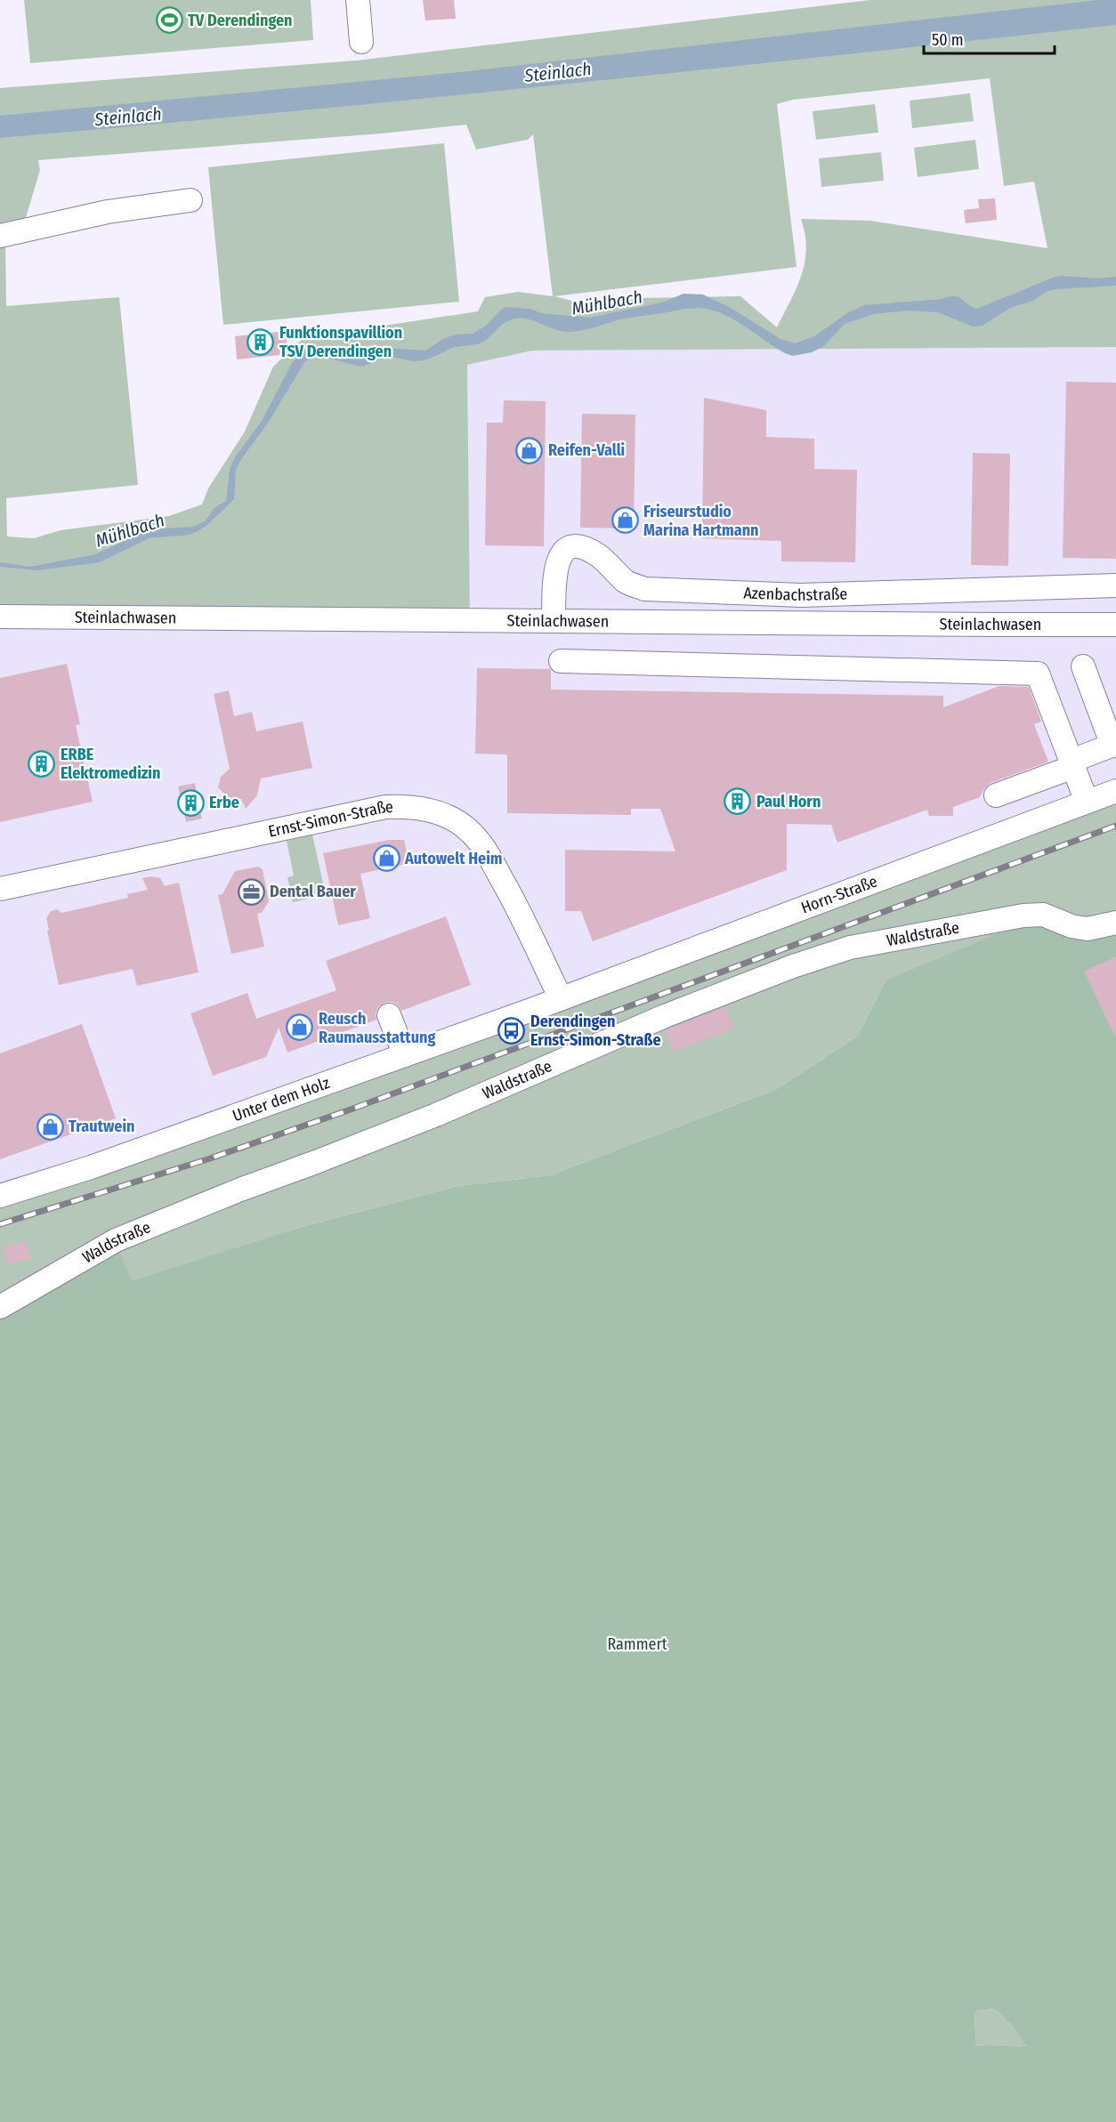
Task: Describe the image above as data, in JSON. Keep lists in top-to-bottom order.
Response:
{
  "streets": {
    "street": [
      "Azenbachstraße",
      "Steinlachwasen",
      "Ernst-Simon-Straße",
      "Horn-Straße",
      "Waldstraße",
      "Unter dem Holz"
    ]
  },
  "crossings": [
    ["Azenbachstraße", "Steinlachwasen"],
    ["Ernst-Simon-Straße", "Horn-Straße"],
    ["Ernst-Simon-Straße", "Unter dem Holz"],
    ["Horn-Straße", "Unter dem Holz"]
  ],
  "water": ["Steinlach", "Mühlbach"],
  "parks": ["Rammert"],
  "places": {
    "sports": ["TV Derendingen"],
    "building": [
      "Funktionspavillion TSV Derendingen",
      "ERBE Elektromedizin",
      "Paul Horn",
      "Erbe"
    ],
    "shop": [
      "Reifen-Valli",
      "Friseurstudio Marina Hartmann",
      "Autowelt Heim",
      "Reusch Raumausstattung",
      "Trautwein"
    ],
    "office": ["Dental Bauer"],
    "bus stop": ["Derendingen Ernst-Simon-Straße"]
  },
  "scale_bar": "50 m"
}
